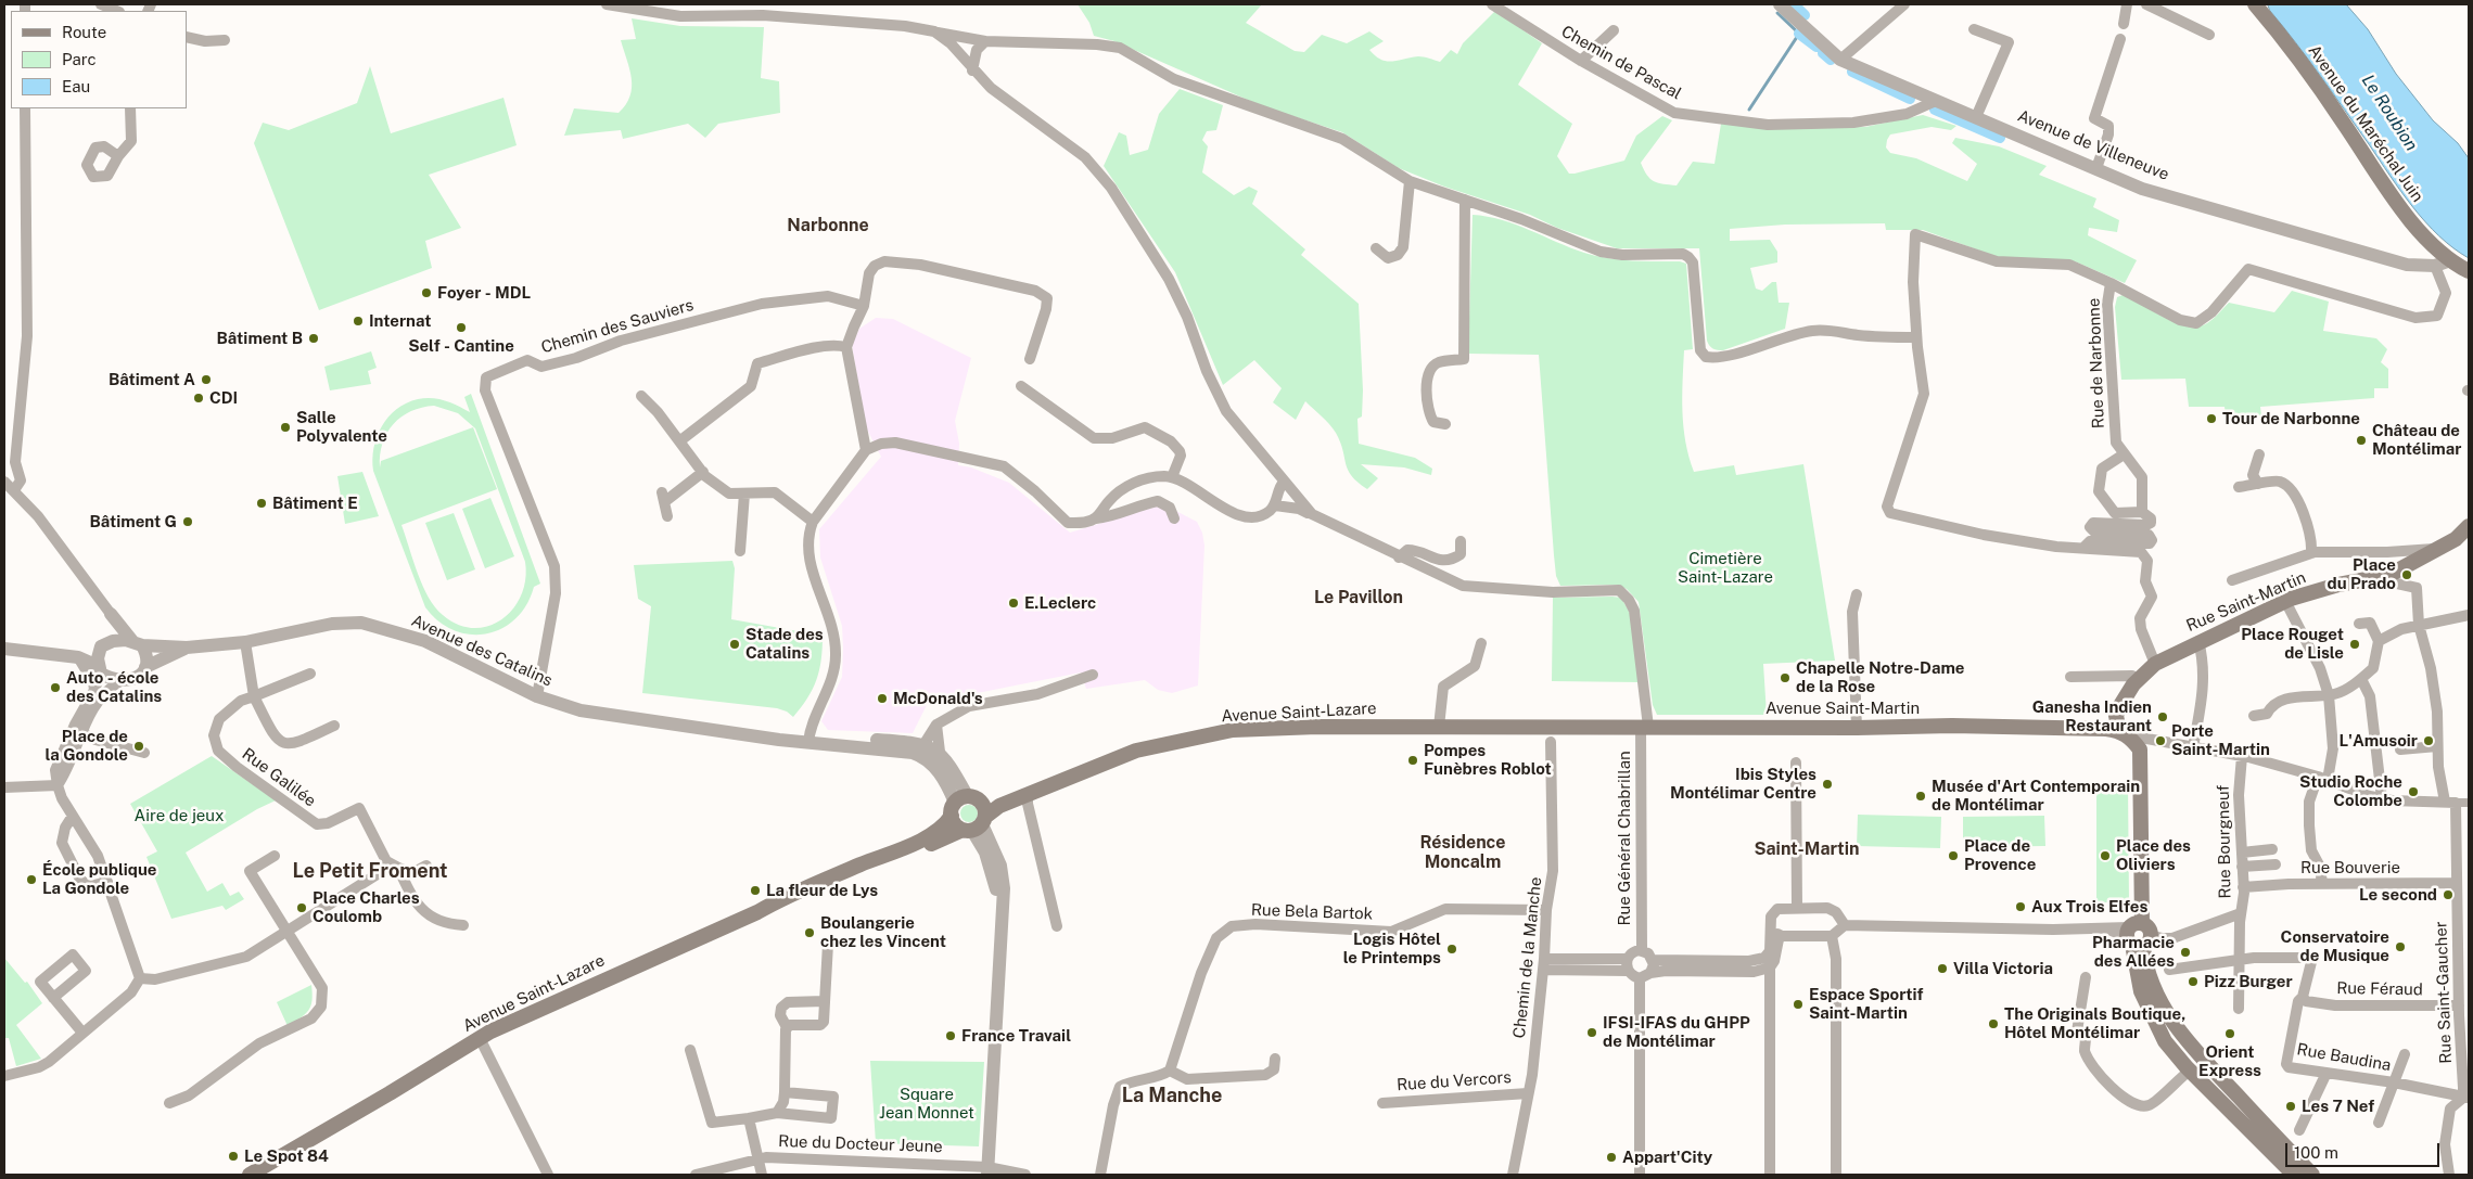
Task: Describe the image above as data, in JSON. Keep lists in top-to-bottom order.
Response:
{
  "streets": {
    "main road": [
      "Avenue du Maréchal Juin",
      "Rue Saint-Martin",
      "Avenue Saint-Martin",
      "Avenue Saint-Lazare"
    ],
    "street": [
      "Chemin de Pascal",
      "Avenue de Villeneuve",
      "Chemin des Sauviers",
      "Rue de Narbonne",
      "Avenue des Catalins",
      "Rue Galilée",
      "Rue Général Chabrillan",
      "Rue Bourgneuf",
      "Rue Bouverie",
      "Rue Bela Bartok",
      "Chemin de la Manche",
      "Rue Féraud",
      "Rue Saint-Gaucher",
      "Rue Baudina",
      "Rue du Vercors",
      "Rue du Docteur Jeune"
    ]
  },
  "crossings": [
    ["Chemin de Pascal", "Avenue de Villeneuve"],
    ["Avenue du Maréchal Juin", "Avenue de Villeneuve"],
    ["Chemin des Sauviers", "Avenue des Catalins"],
    ["Rue Saint-Martin", "Rue Saint-Gaucher"],
    ["Avenue Saint-Martin", "Avenue Saint-Lazare"],
    ["Avenue Saint-Martin", "Rue Général Chabrillan"],
    ["Avenue Saint-Martin", "Chemin de la Manche"],
    ["Avenue Saint-Lazare", "Chemin de la Manche"],
    ["Rue Bourgneuf", "Rue Bouverie"],
    ["Rue Bouverie", "Rue Saint-Gaucher"],
    ["Rue Bela Bartok", "Chemin de la Manche"],
    ["Chemin de la Manche", "Rue du Vercors"],
    ["Rue Féraud", "Rue Saint-Gaucher"],
    ["Rue Féraud", "Rue Baudina"],
    ["Rue Saint-Gaucher", "Rue Baudina"]
  ],
  "districts": [
    "Narbonne",
    "Le Pavillon",
    "Résidence Moncalm",
    "Saint-Martin",
    "Le Petit Froment",
    "La Manche"
  ],
  "water": ["Le Roubion"],
  "parks": ["Cimetière Saint-Lazare", "Aire de jeux", "Square Jean Monnet"],
  "places": [
    "Foyer - MDL",
    "Internat",
    "Self - Cantine",
    "Bâtiment B",
    "Bâtiment A",
    "CDI",
    "Tour de Narbonne",
    "Salle Polyvalente",
    "Château de Montélimar",
    "Bâtiment E",
    "Bâtiment G",
    "Place du Prado",
    "E.Leclerc",
    "Stade des Catalins",
    "Place Rouget de Lisle",
    "Chapelle Notre-Dame de la Rose",
    "Auto - école des Catalins",
    "McDonald's",
    "Ganesha Indien Restaurant",
    "Porte Saint-Martin",
    "L'Amusoir",
    "Place de la Gondole",
    "Pompes Funèbres Roblot",
    "Ibis Styles Montélimar Centre",
    "Studio Roche Colombe",
    "Musée d'Art Contemporain de Montélimar",
    "Place de Provence",
    "Place des Oliviers",
    "École publique La Gondole",
    "La fleur de Lys",
    "Le second",
    "Aux Trois Elfes",
    "Place Charles Coulomb",
    "Boulangerie chez les Vincent",
    "Conservatoire de Musique",
    "Logis Hôtel le Printemps",
    "Pharmacie des Allées",
    "Villa Victoria",
    "Pizz Burger",
    "Espace Sportif Saint-Martin",
    "The Originals Boutique, Hôtel Montélimar",
    "IFSI-IFAS du GHPP de Montélimar",
    "Orient Express",
    "France Travail",
    "Les 7 Nef",
    "Le Spot 84",
    "Appart'City"
  ],
  "legend": ["Route", "Parc", "Eau"],
  "scale_bar": "100 m"
}
